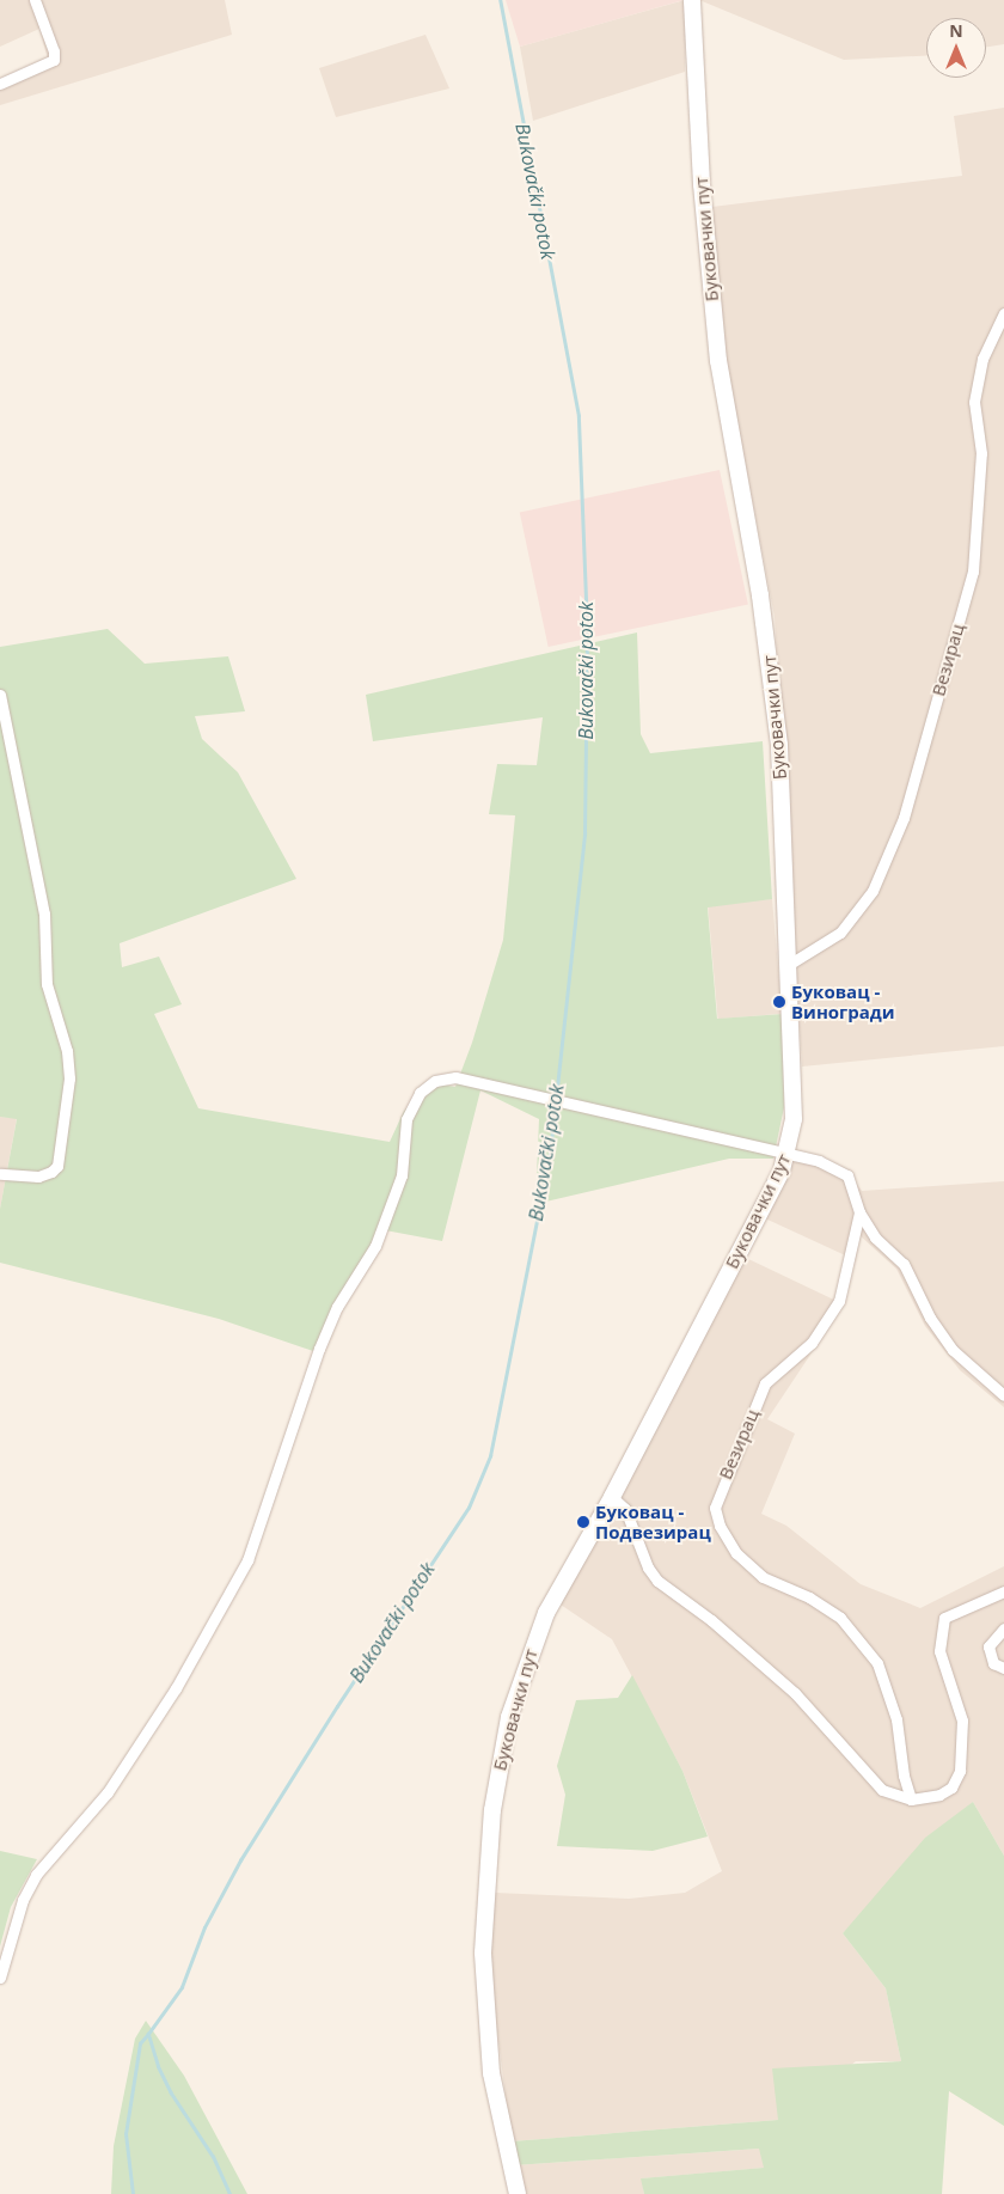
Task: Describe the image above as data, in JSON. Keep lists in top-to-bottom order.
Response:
{
  "streets": {
    "street": ["Буковачки пут", "Везирац"]
  },
  "crossings": [
    ["Буковачки пут", "Везирац"]
  ],
  "water": ["Bukovački potok"],
  "places": ["Буковац - Виногради", "Буковац - Подвезирац"],
  "north": "top"
}
